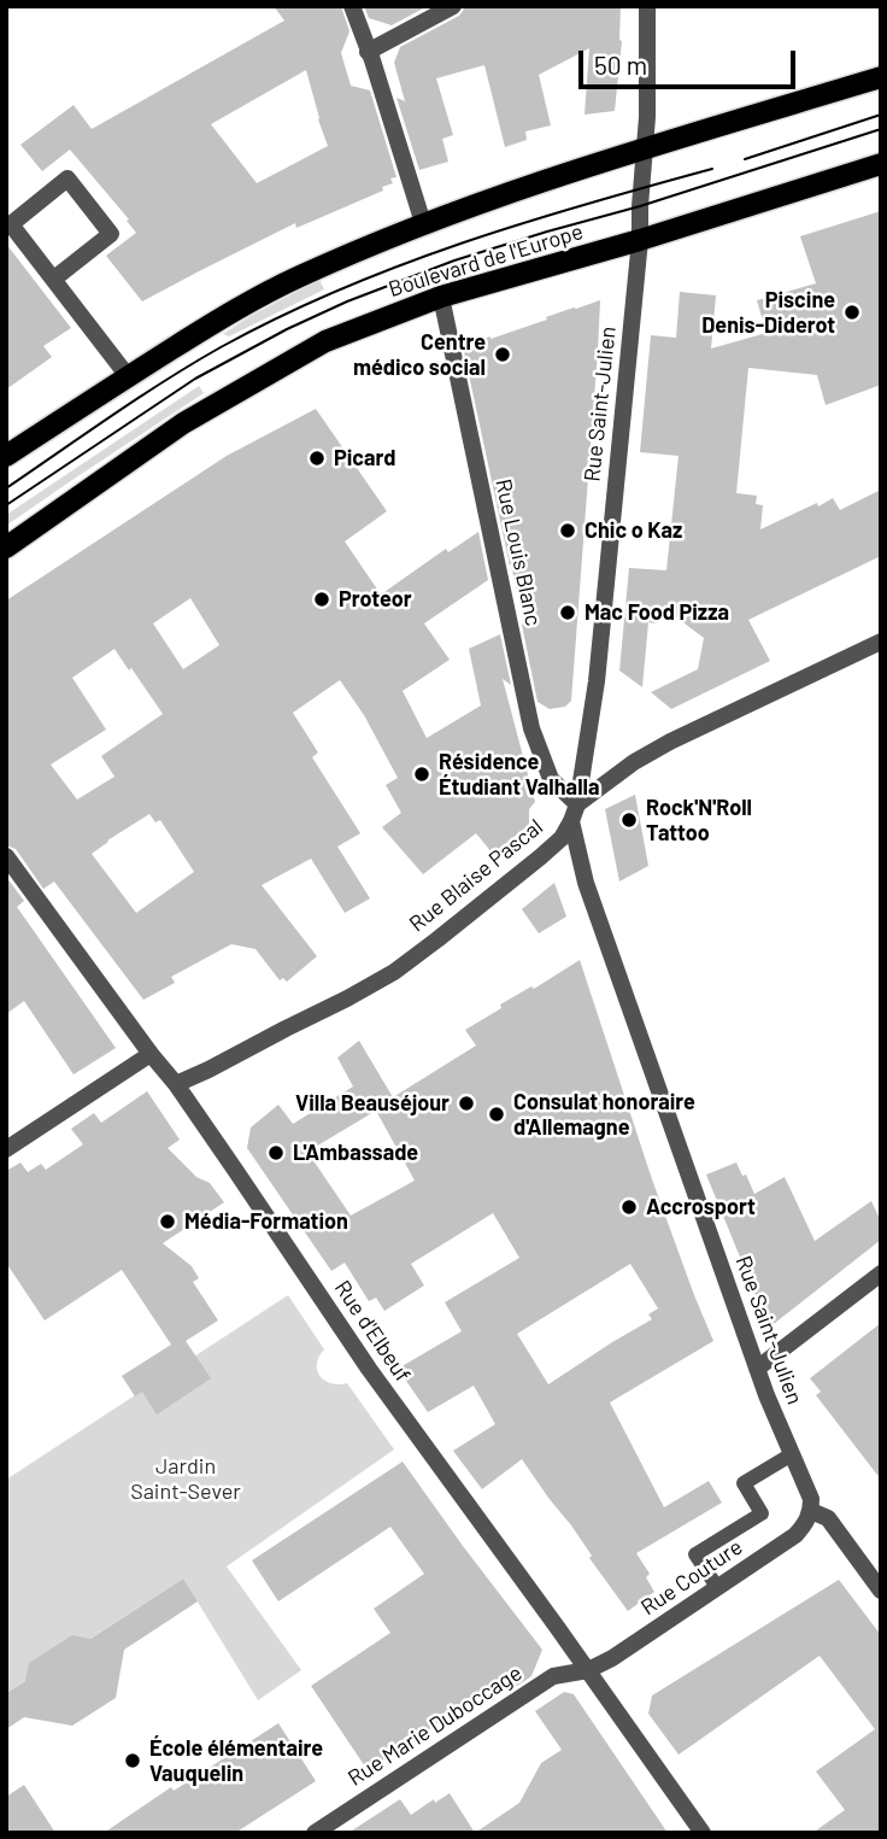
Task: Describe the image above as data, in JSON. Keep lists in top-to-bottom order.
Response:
{
  "streets": {
    "main road": ["Boulevard de l'Europe"],
    "street": [
      "Rue Saint-Julien",
      "Rue Louis Blanc",
      "Rue Blaise Pascal",
      "Rue d'Elbeuf",
      "Rue Couture",
      "Rue Marie Duboccage"
    ]
  },
  "crossings": [
    ["Boulevard de l'Europe", "Rue Saint-Julien"],
    ["Boulevard de l'Europe", "Rue Louis Blanc"],
    ["Rue Saint-Julien", "Rue Louis Blanc"],
    ["Rue Saint-Julien", "Rue Blaise Pascal"],
    ["Rue Saint-Julien", "Rue Couture"],
    ["Rue Louis Blanc", "Rue Blaise Pascal"],
    ["Rue Blaise Pascal", "Rue d'Elbeuf"],
    ["Rue d'Elbeuf", "Rue Couture"],
    ["Rue d'Elbeuf", "Rue Marie Duboccage"],
    ["Rue Couture", "Rue Marie Duboccage"]
  ],
  "parks": ["Jardin Saint-Sever"],
  "places": [
    "Piscine Denis-Diderot",
    "Centre médico social",
    "Picard",
    "Chic o Kaz",
    "Proteor",
    "Mac Food Pizza",
    "Résidence Étudiant Valhalla",
    "Rock'N'Roll Tattoo",
    "Villa Beauséjour",
    "Consulat honoraire d'Allemagne",
    "L'Ambassade",
    "Accrosport",
    "Média-Formation",
    "École élémentaire Vauquelin"
  ],
  "scale_bar": "50 m"
}
